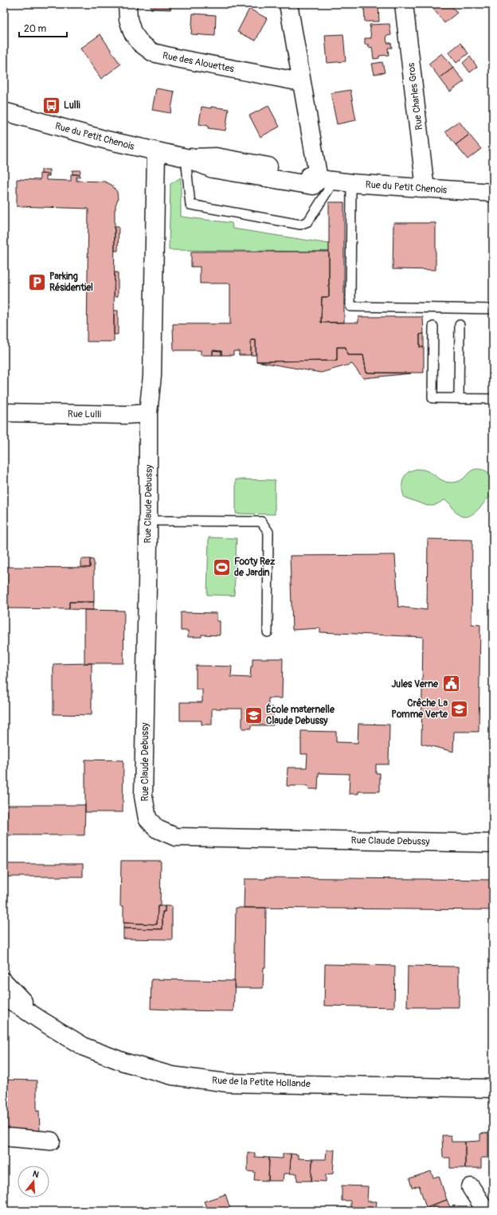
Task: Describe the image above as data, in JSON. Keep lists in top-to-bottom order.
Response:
{
  "streets": {
    "street": [
      "Rue des Alouettes",
      "Rue Charles Gros",
      "Rue du Petit Chenois",
      "Rue Lulli",
      "Rue Claude Debussy",
      "Rue de la Petite Hollande"
    ]
  },
  "crossings": [
    ["Rue Charles Gros", "Rue du Petit Chenois"],
    ["Rue du Petit Chenois", "Rue Claude Debussy"],
    ["Rue Lulli", "Rue Claude Debussy"]
  ],
  "places": {
    "bus stop": ["Lulli"],
    "parking": ["Parking Résidentiel"],
    "sports": ["Footy Rez de Jardin"],
    "public building": ["Jules Verne"],
    "school or university": ["Crêche La Pomme Verte", "École maternelle Claude Debussy"]
  },
  "scale_bar": "20 m",
  "north": "top"
}
